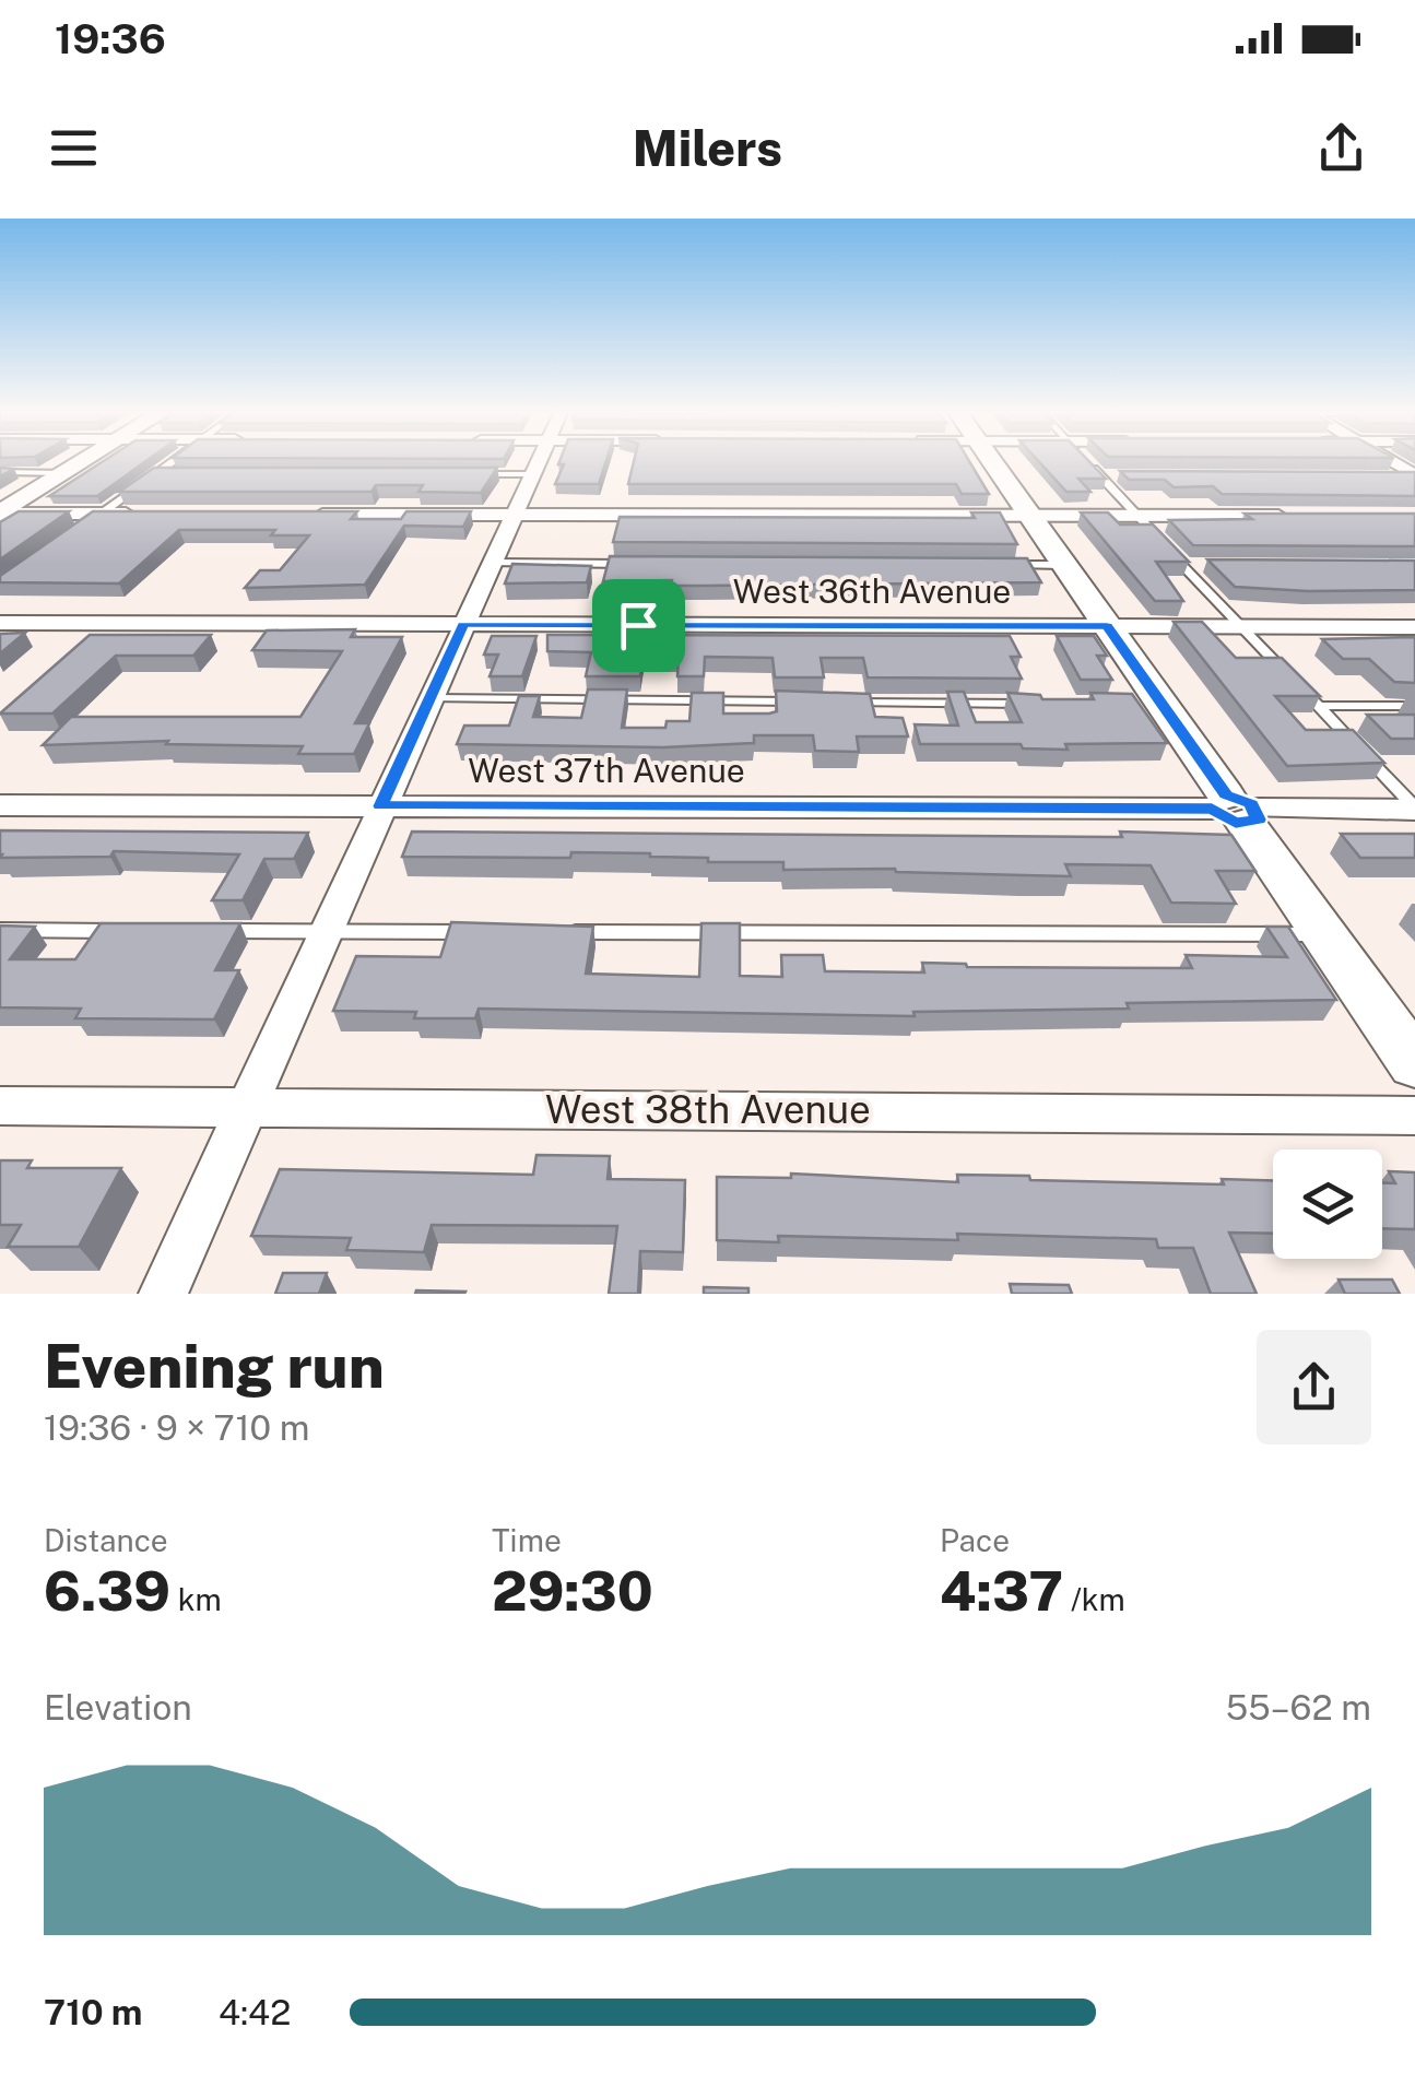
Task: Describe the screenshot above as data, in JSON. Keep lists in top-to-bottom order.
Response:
{
  "streets": {
    "street": ["West 36th Avenue", "West 37th Avenue", "West 38th Avenue"]
  },
  "page": {
    "status": "19:36",
    "header": "Milers",
    "heading": ["Evening run", "19:36 · 9 × 710 m"],
    "stats": [
      ["Distance", "6.39 km"],
      ["Time", "29:30"],
      ["Pace", "4:37 /km"]
    ],
    "chart": ["Elevation", "55–62 m"],
    "list": [
      {
        "name": "710 m",
        "note": "4:42"
      }
    ]
  }
}
